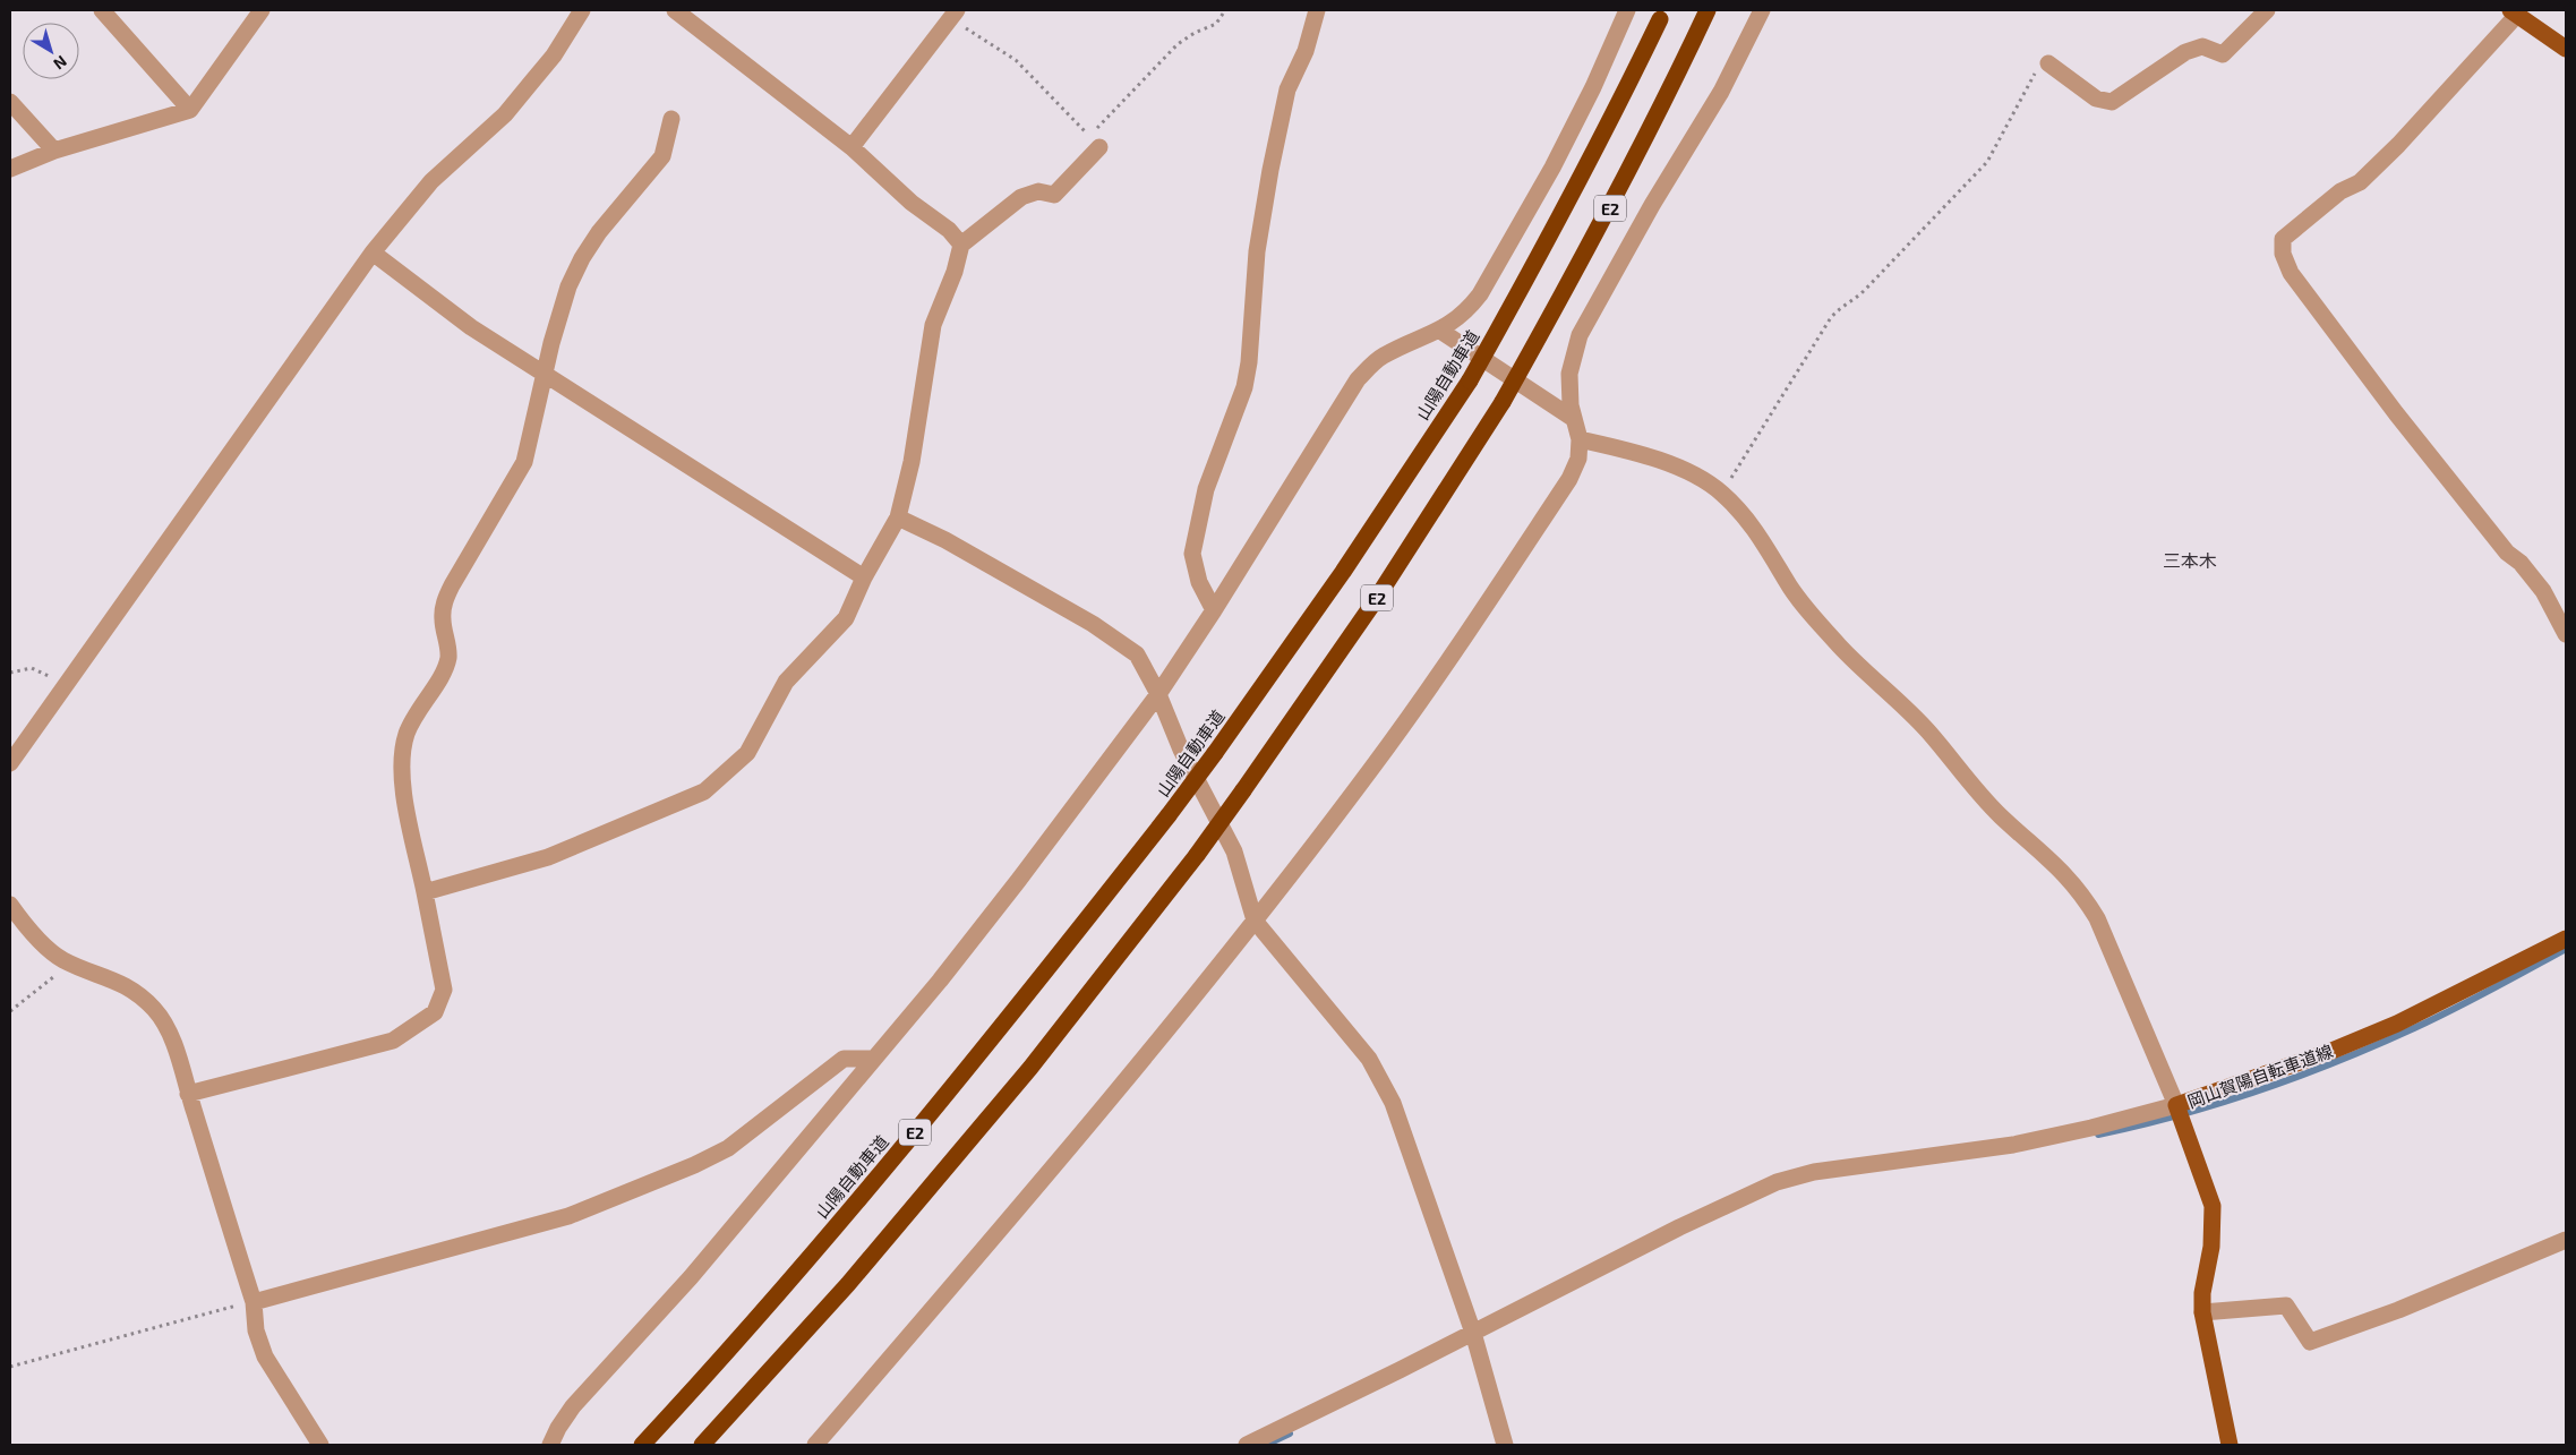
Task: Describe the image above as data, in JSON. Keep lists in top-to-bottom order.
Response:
{
  "streets": {
    "highway": ["E2", "山陽自動車道"],
    "main road": ["岡山賀陽自転車道線"]
  },
  "districts": ["三本木"],
  "north": "bottom right"
}
